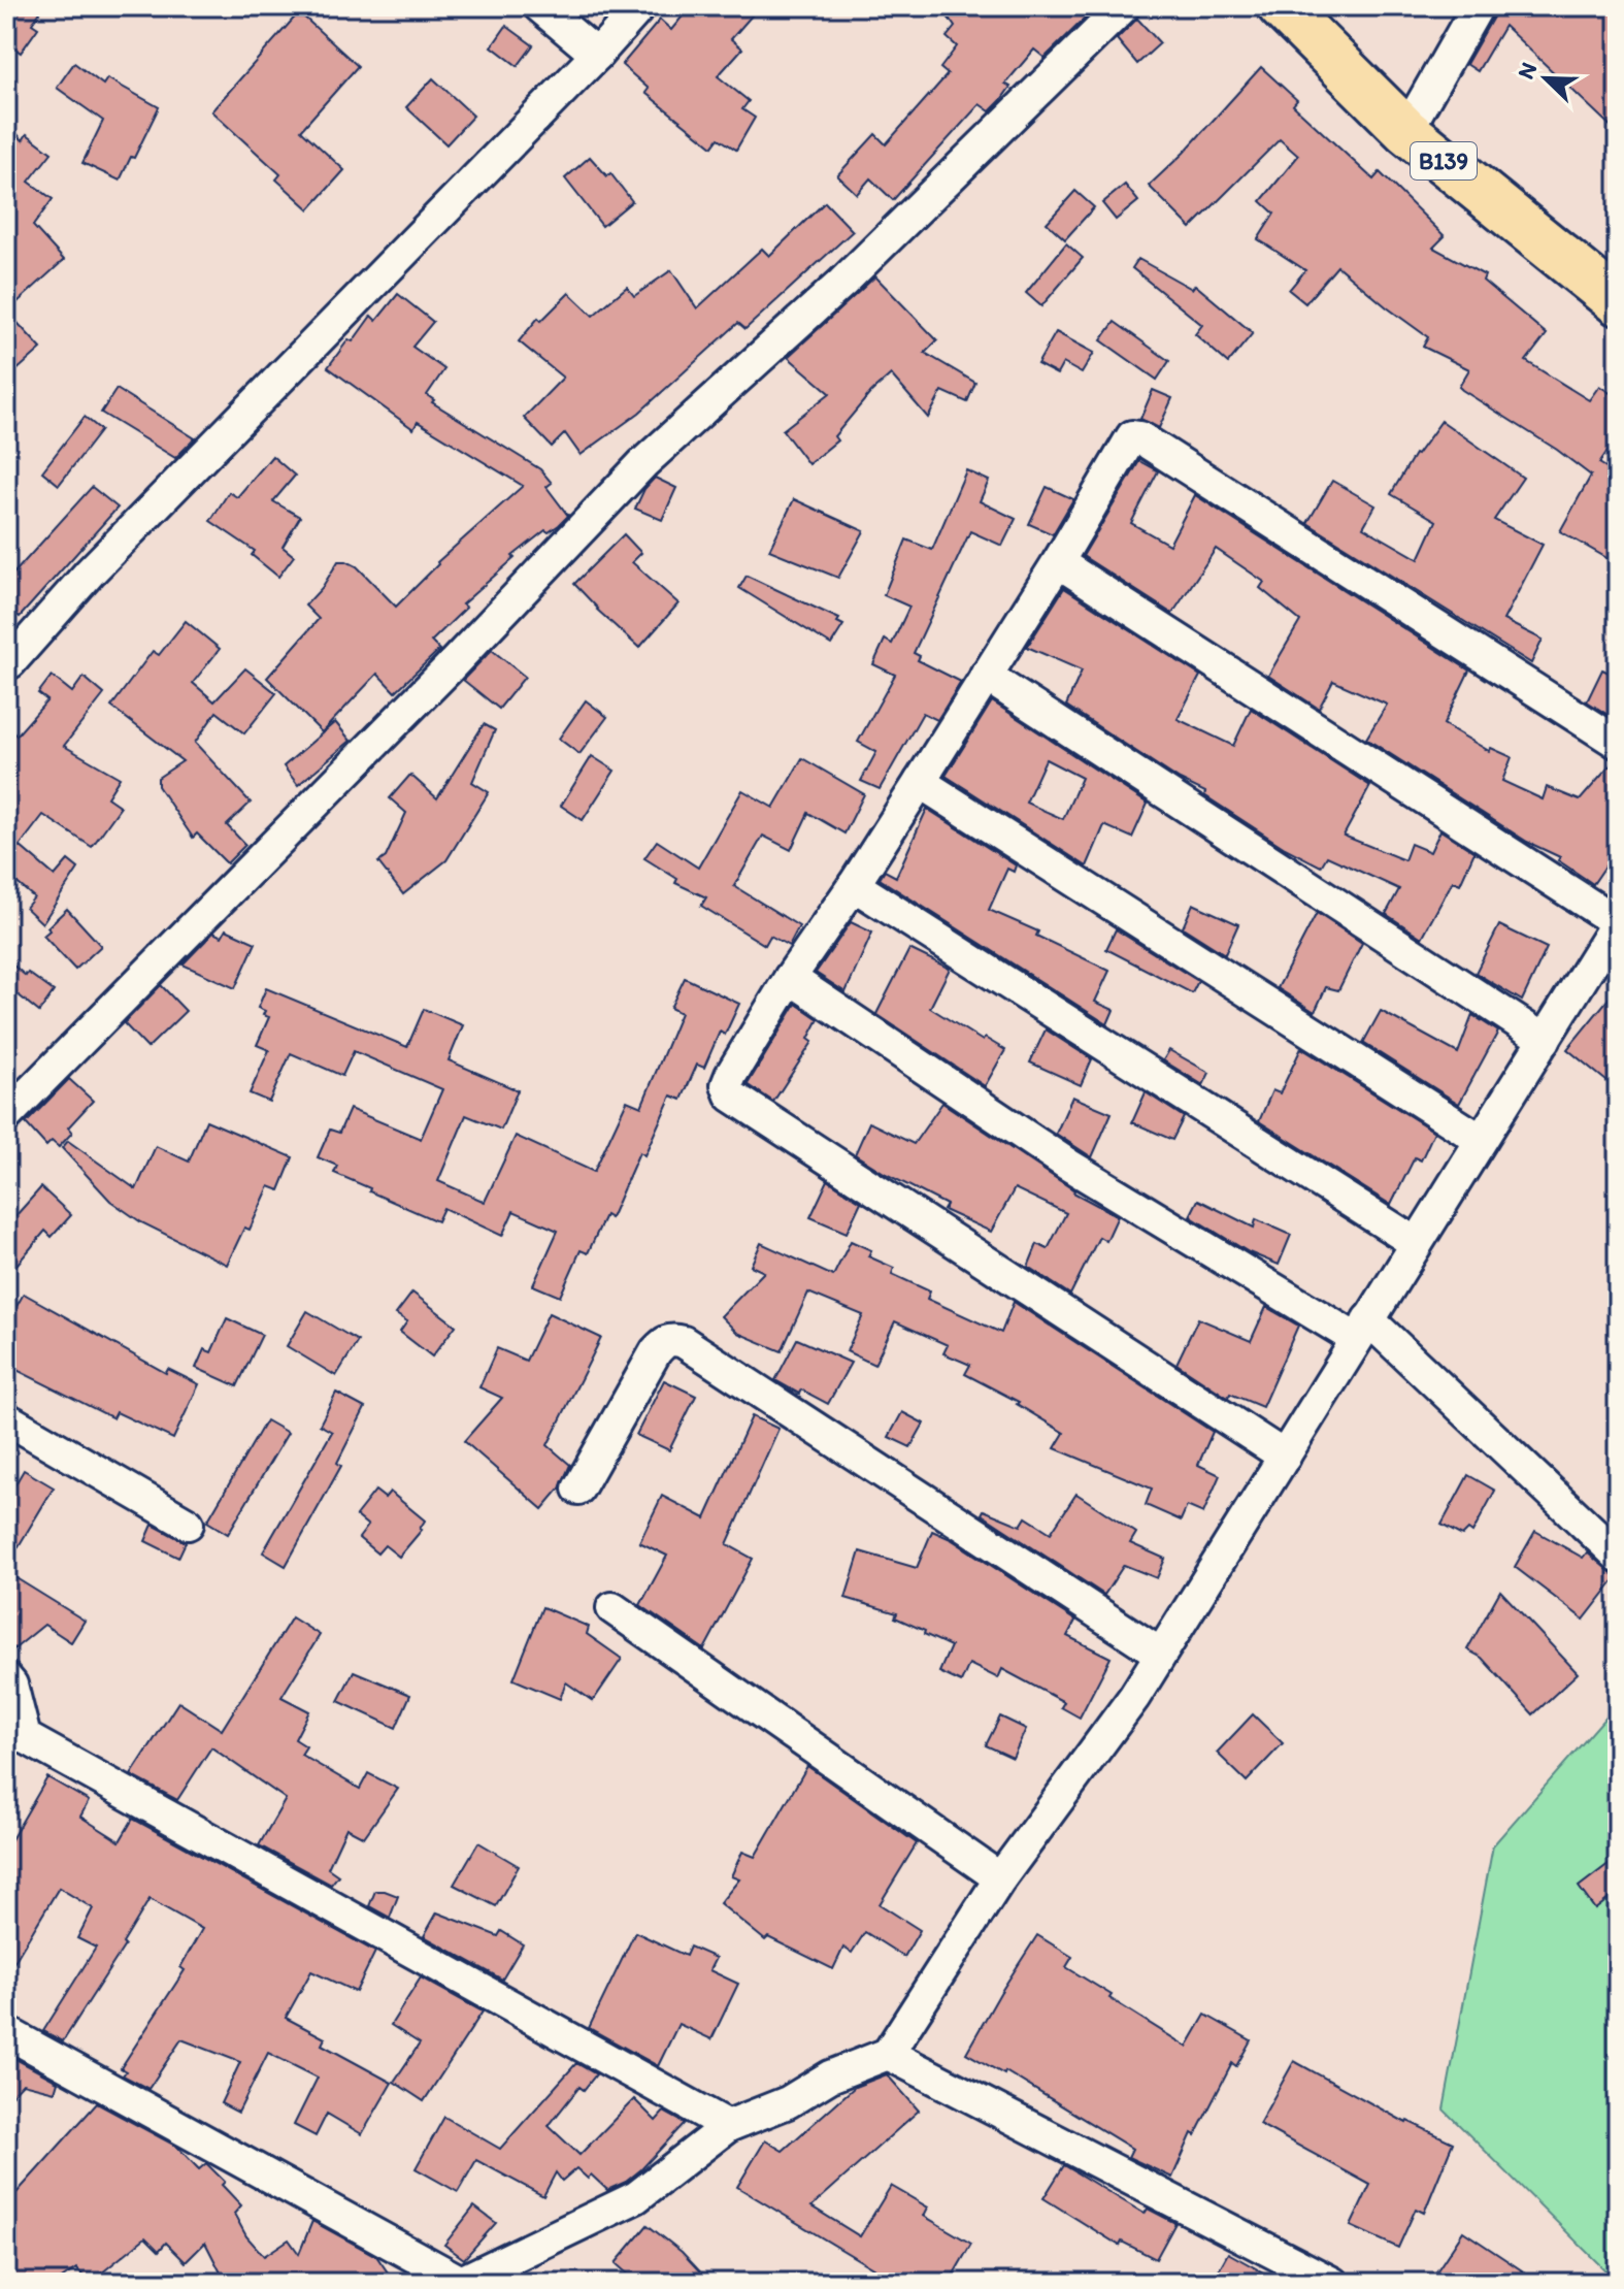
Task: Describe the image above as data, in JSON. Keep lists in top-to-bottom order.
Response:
{
  "streets": {
    "main road": ["B139"]
  },
  "north": "top left"
}
